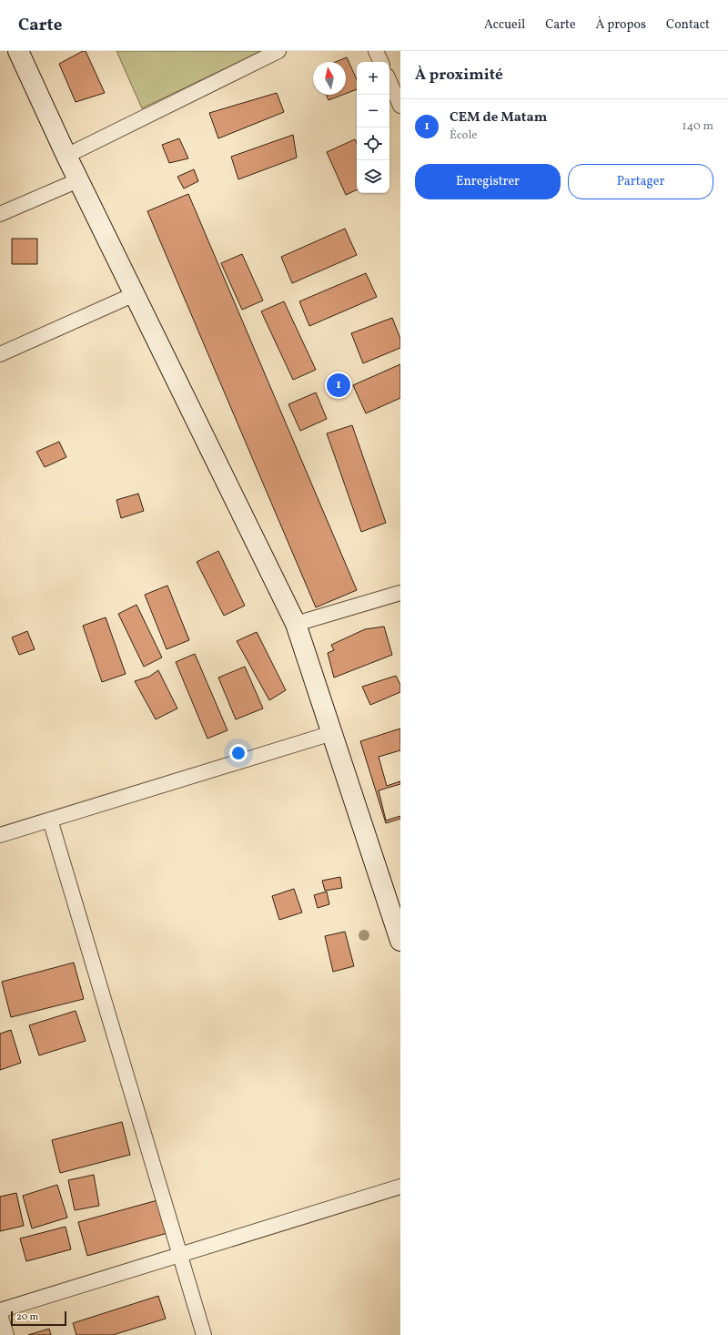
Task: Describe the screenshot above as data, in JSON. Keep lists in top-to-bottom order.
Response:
{
  "scale_bar": "20 m",
  "north": "top",
  "page": {
    "header": "Carte",
    "nav": [
      "Accueil",
      "Carte",
      "À propos",
      "Contact"
    ],
    "heading": "À proximité",
    "map_buttons": ["+", "−"],
    "list": [
      {
        "mark": "1",
        "name": "CEM de Matam",
        "note": "École",
        "value": "140 m"
      }
    ],
    "buttons": ["Enregistrer", "Partager"],
    "pins": "1",
    "scale": "20 m"
  }
}
